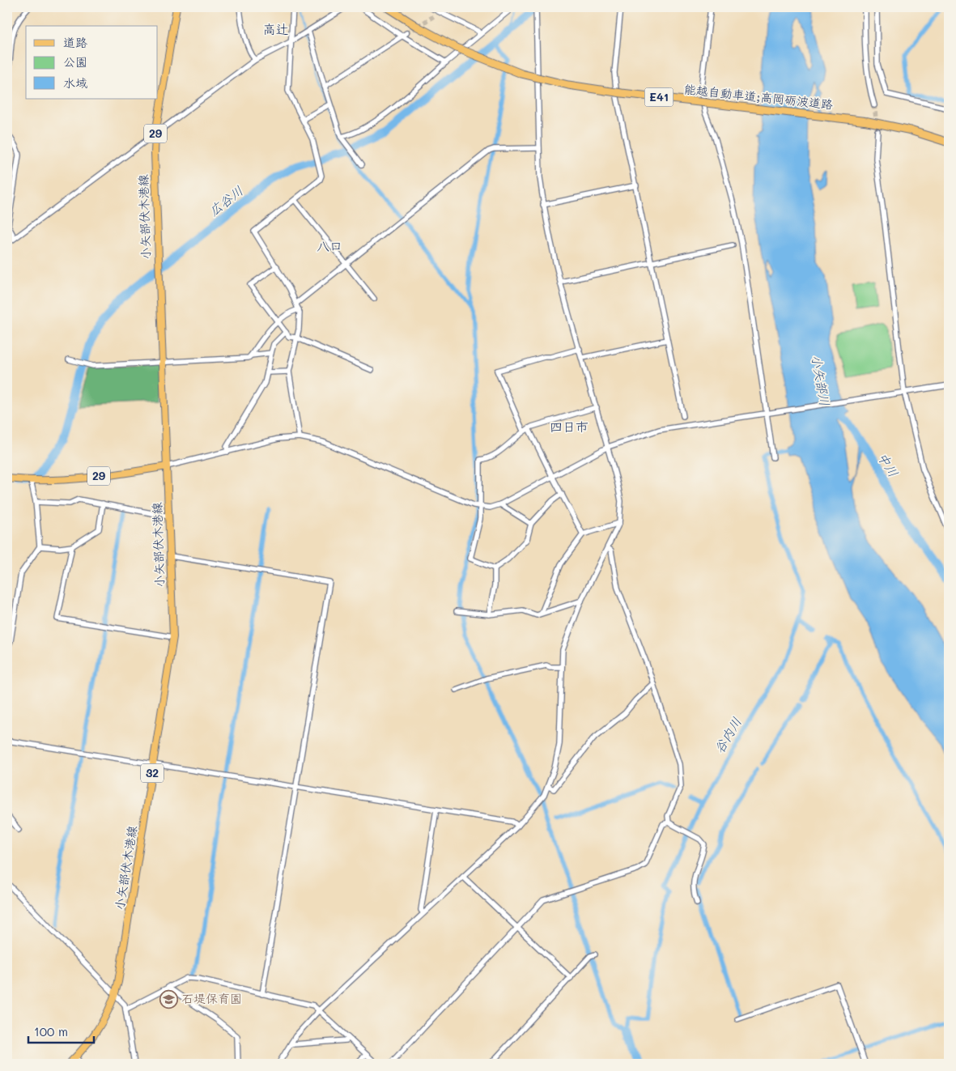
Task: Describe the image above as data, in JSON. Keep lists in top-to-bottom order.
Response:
{
  "streets": {
    "highway": ["E41", "能越自動車道;高岡砺波道路"],
    "main road": ["29", "小矢部伏木港線", "32"]
  },
  "crossings": [
    ["29", "小矢部伏木港線"]
  ],
  "districts": ["高辻", "八口", "四日市"],
  "water": [
    "広谷川",
    "小矢部川",
    "中川",
    "谷内川"
  ],
  "places": {
    "school or university": ["石堤保育園"]
  },
  "legend": ["道路", "公園", "水域"],
  "scale_bar": "100 m"
}
